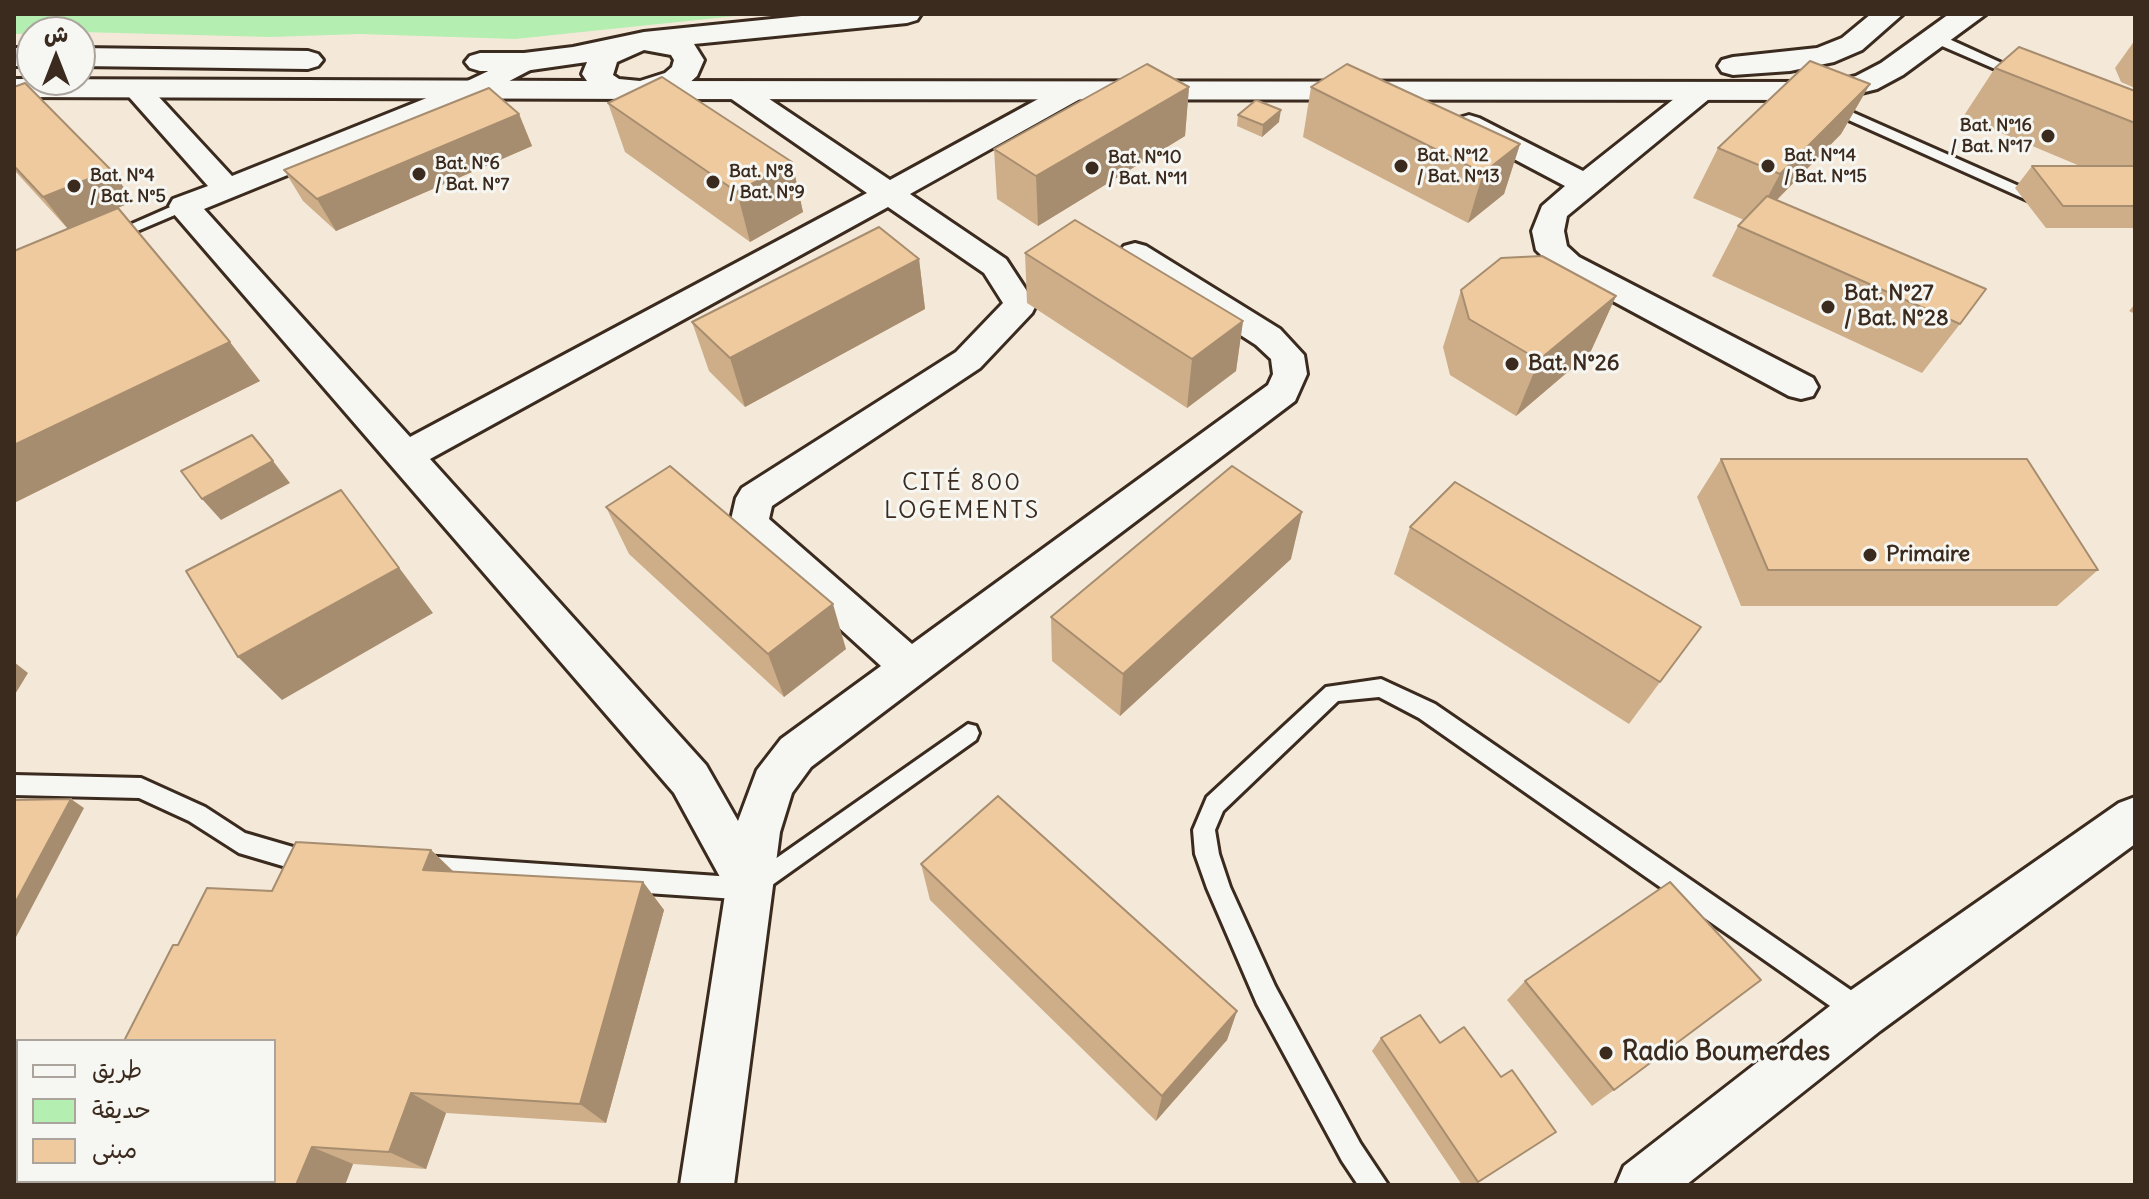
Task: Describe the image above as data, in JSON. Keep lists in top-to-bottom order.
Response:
{
  "districts": ["CITÉ 800 LOGEMENTS"],
  "places": [
    "Bat. N°16 / Bat. N°17",
    "Bat. N°12 / Bat. N°13",
    "Bat. N°14 / Bat. N°15",
    "Bat. N°10 / Bat. N°11",
    "Bat. N°6 / Bat. N°7",
    "Bat. N°8 / Bat. N°9",
    "Bat. N°4 / Bat. N°5",
    "Bat. N°27 / Bat. N°28",
    "Bat. N°26",
    "Primaire",
    "Radio Boumerdes"
  ],
  "legend": ["طريق", "حديقة", "مبنى"],
  "north": "top"
}
